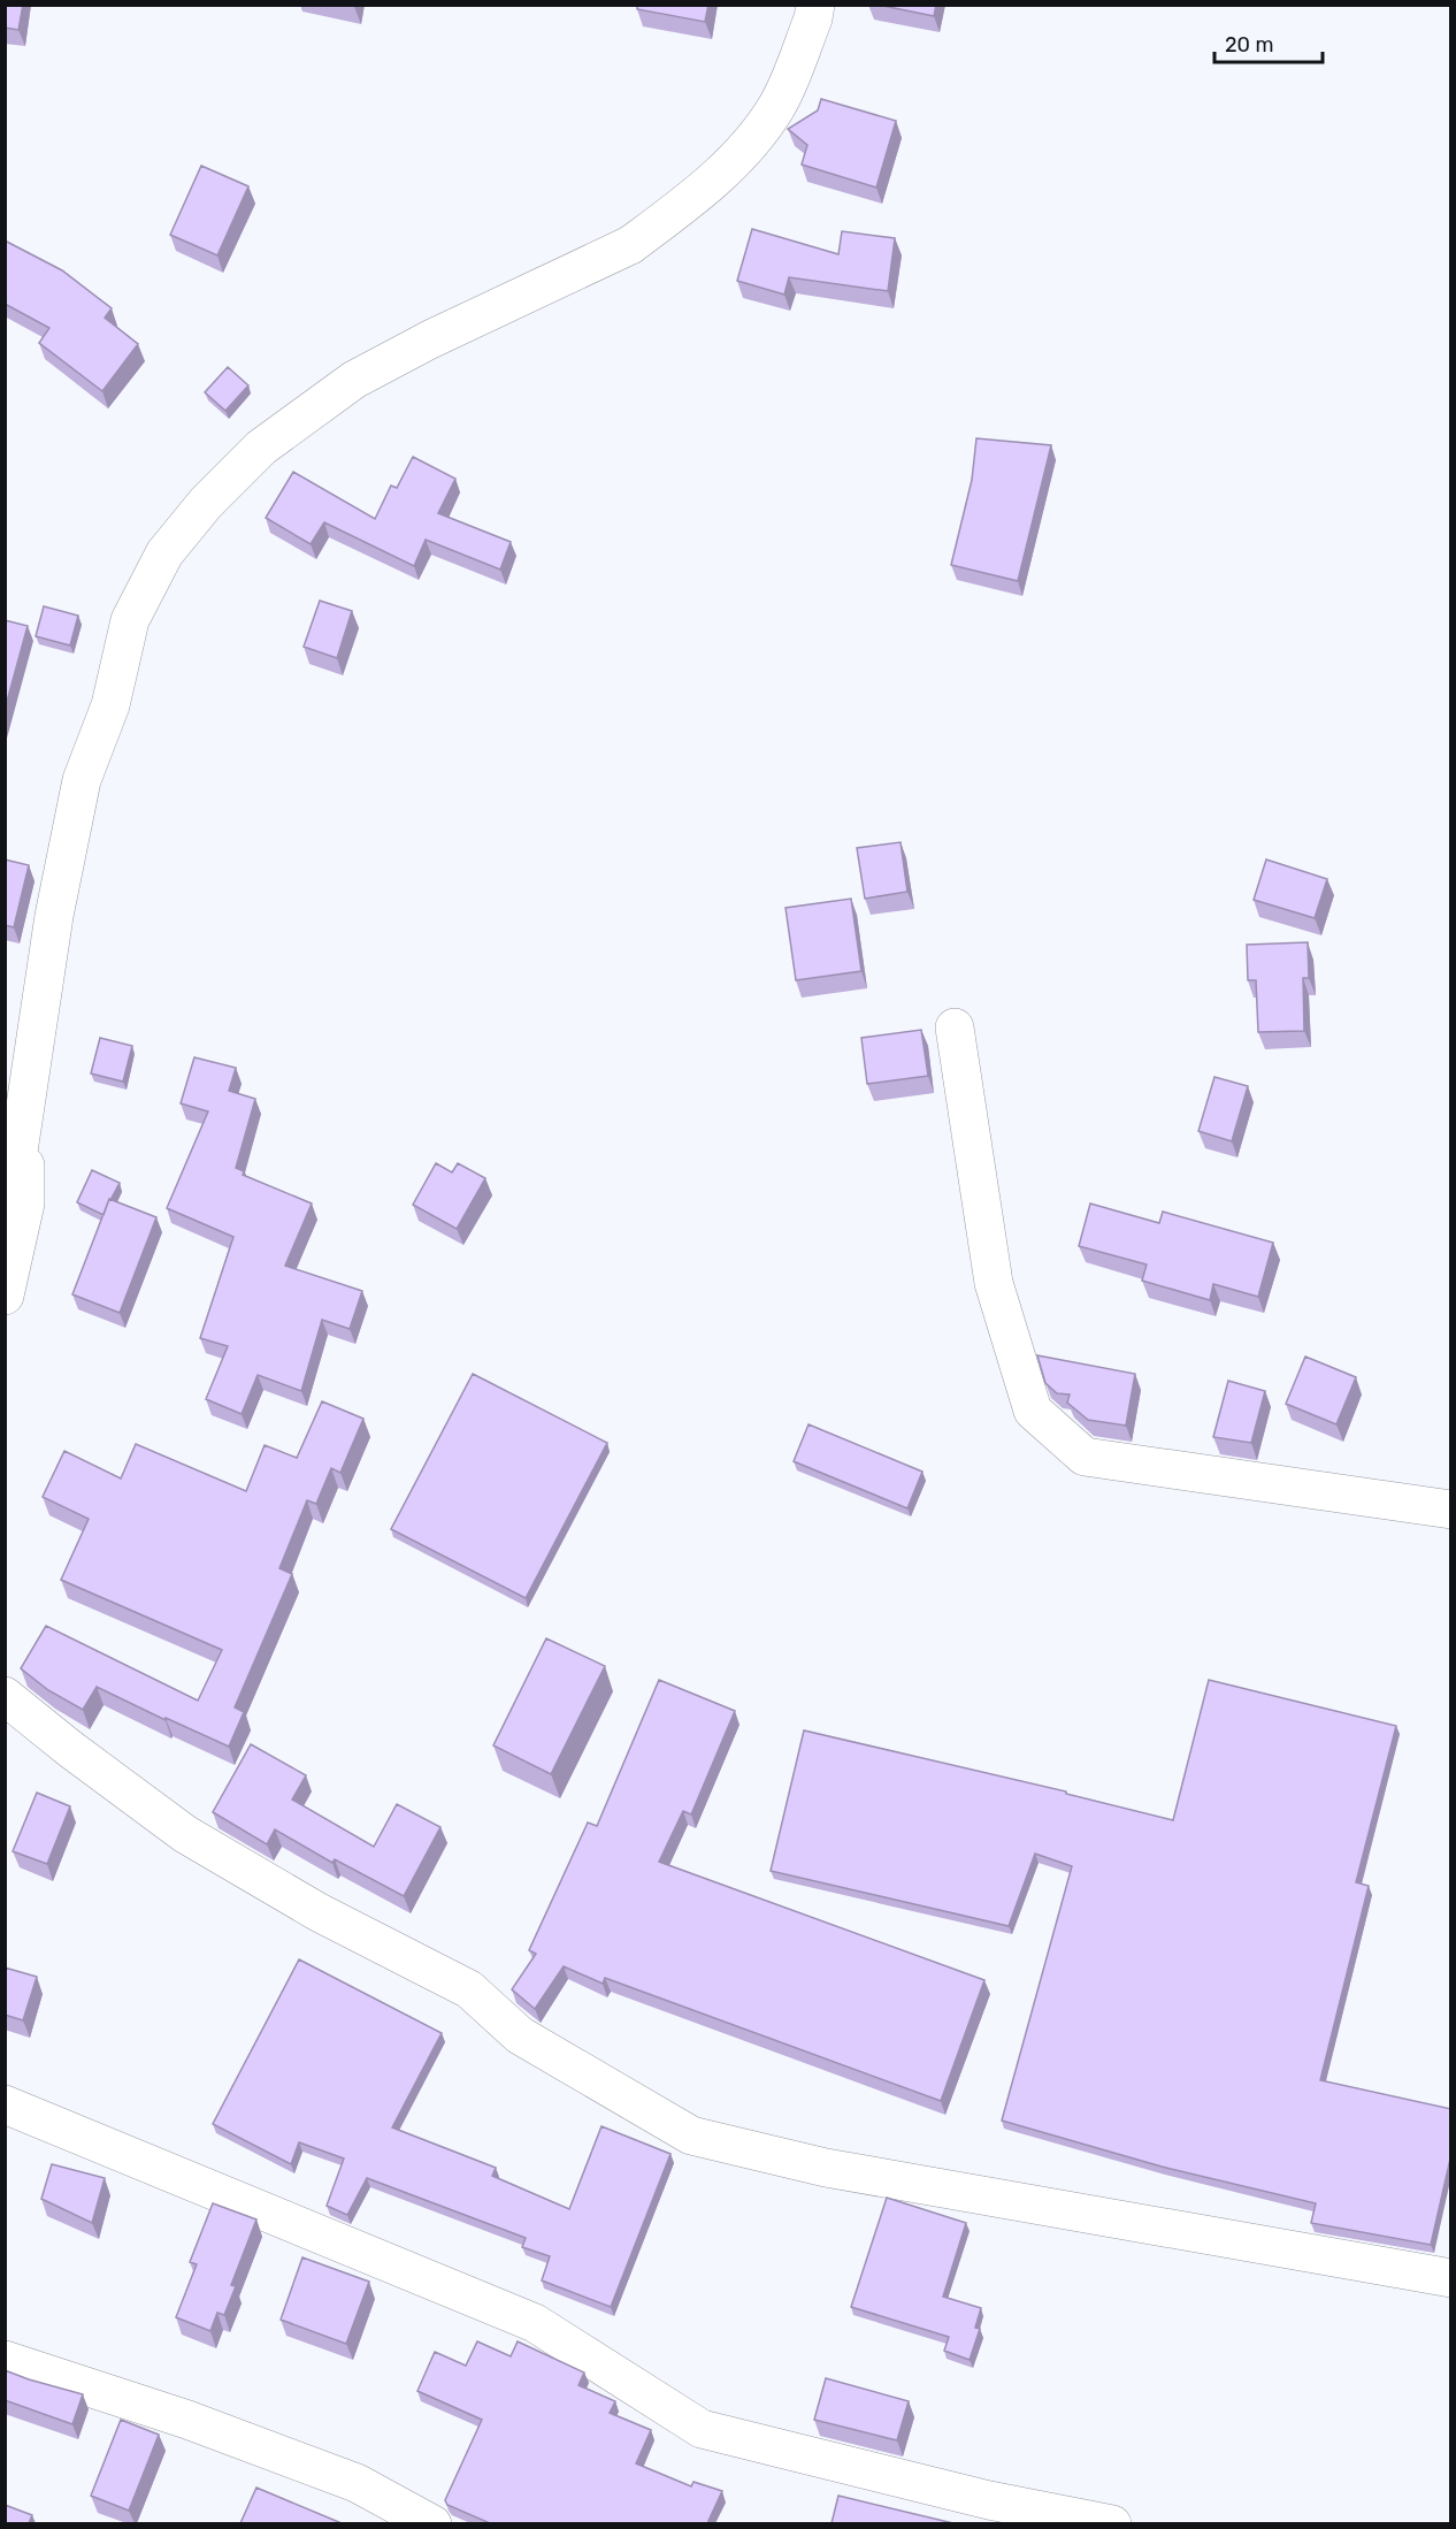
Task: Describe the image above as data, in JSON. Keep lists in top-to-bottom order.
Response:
{
  "scale_bar": "20 m"
}
